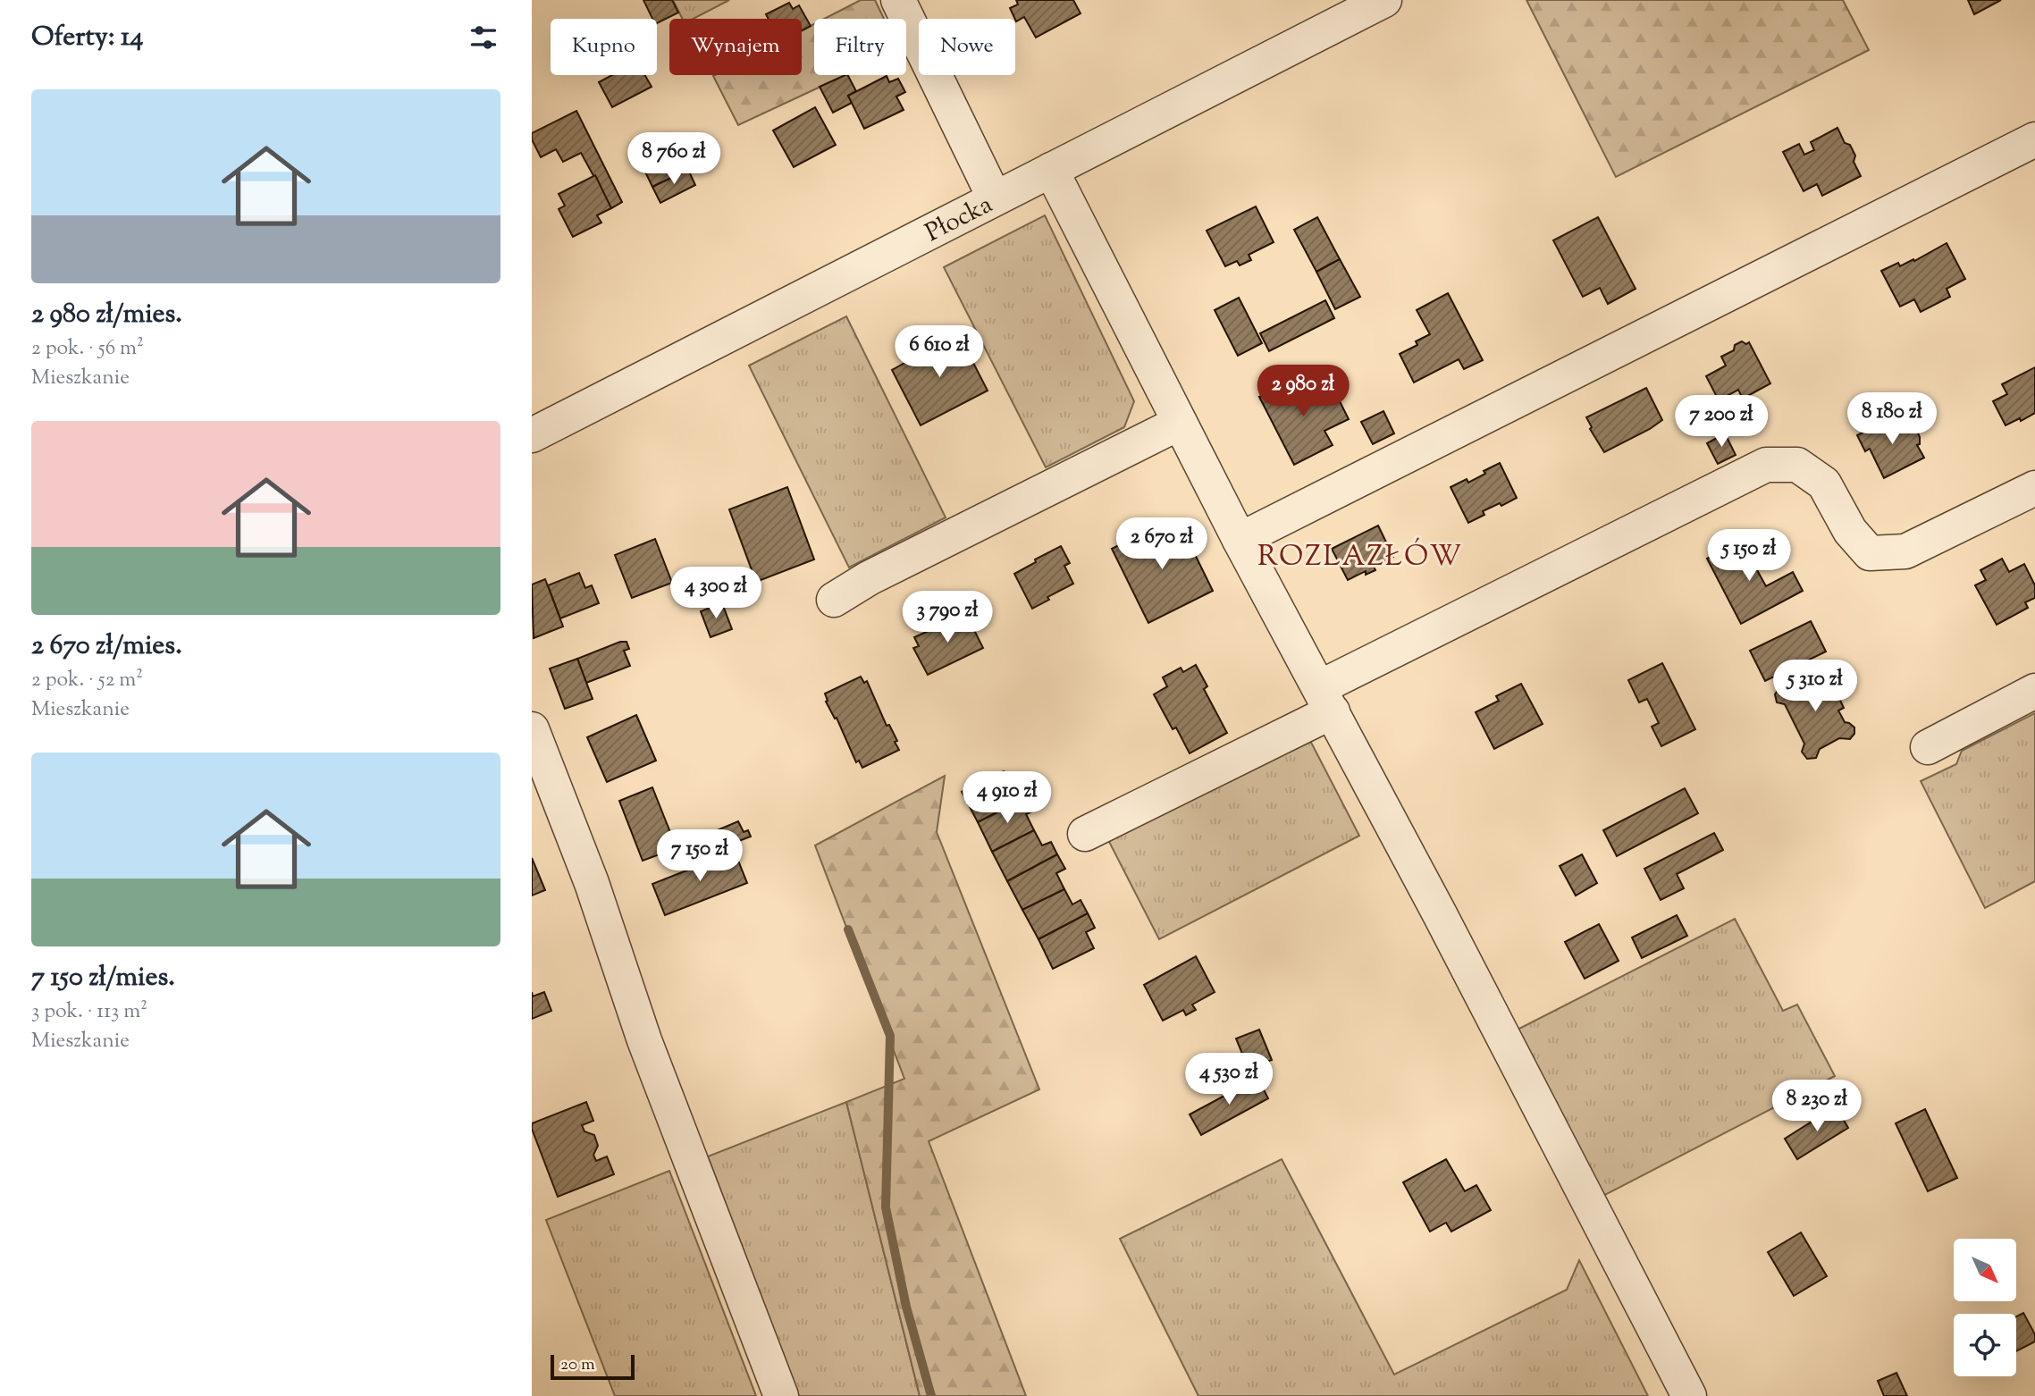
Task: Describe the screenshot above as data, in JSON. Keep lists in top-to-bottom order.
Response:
{
  "streets": {
    "street": ["Płocka"]
  },
  "districts": ["ROZLAZŁÓW"],
  "scale_bar": "20 m",
  "north": "bottom right",
  "page": {
    "heading": "Oferty: 14",
    "chip": [
      "Kupno",
      "Wynajem",
      "Filtry",
      "Nowe"
    ],
    "list": [
      {
        "name": "2 980 zł/mies.",
        "note": "2 pok. · 56 m² · Mieszkanie"
      },
      {
        "name": "2 670 zł/mies.",
        "note": "2 pok. · 52 m² · Mieszkanie"
      },
      {
        "name": "7 150 zł/mies.",
        "note": "3 pok. · 113 m² · Mieszkanie"
      }
    ],
    "price": [
      "8 760 zł",
      "6 610 zł",
      "2 980 zł",
      "8 180 zł",
      "7 200 zł",
      "2 670 zł",
      "5 150 zł",
      "4 300 zł",
      "3 790 zł",
      "5 310 zł",
      "4 910 zł",
      "7 150 zł",
      "4 530 zł",
      "8 230 zł"
    ],
    "scale": "20 m"
  }
}
